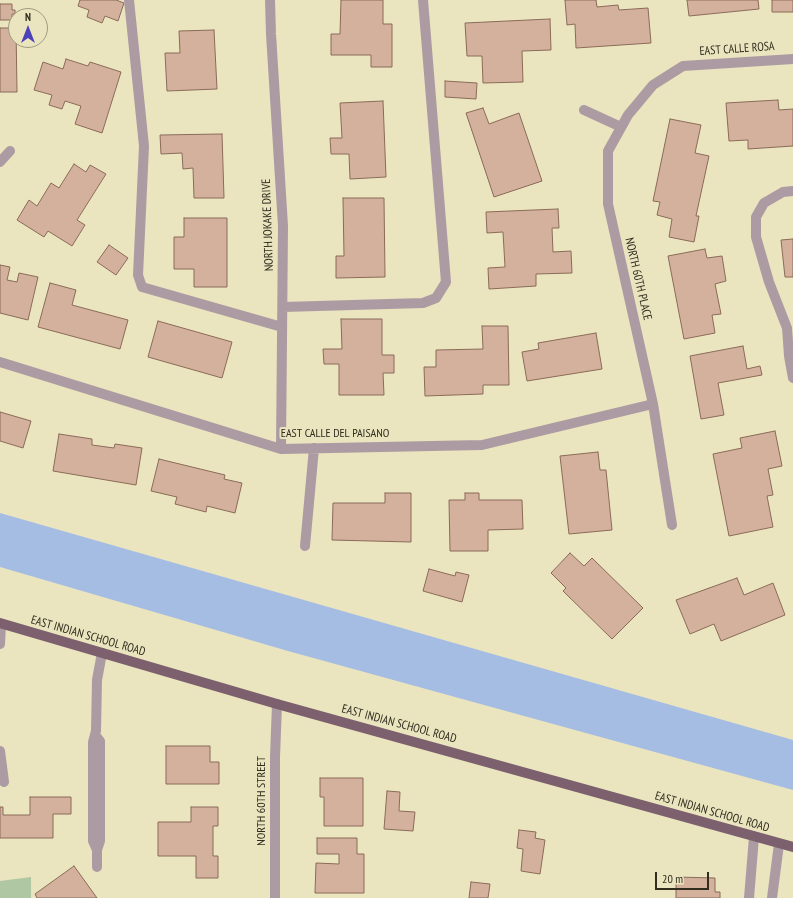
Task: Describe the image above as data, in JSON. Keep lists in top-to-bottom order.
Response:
{
  "streets": {
    "main road": ["EAST INDIAN SCHOOL ROAD"],
    "street": [
      "EAST CALLE ROSA",
      "NORTH JOKAKE DRIVE",
      "NORTH 60TH PLACE",
      "EAST CALLE DEL PAISANO",
      "NORTH 60TH STREET"
    ]
  },
  "crossings": [
    ["EAST CALLE ROSA", "NORTH 60TH PLACE"],
    ["NORTH JOKAKE DRIVE", "EAST CALLE DEL PAISANO"],
    ["NORTH 60TH PLACE", "EAST CALLE DEL PAISANO"],
    ["EAST INDIAN SCHOOL ROAD", "NORTH 60TH STREET"]
  ],
  "scale_bar": "20 m",
  "north": "top"
}
